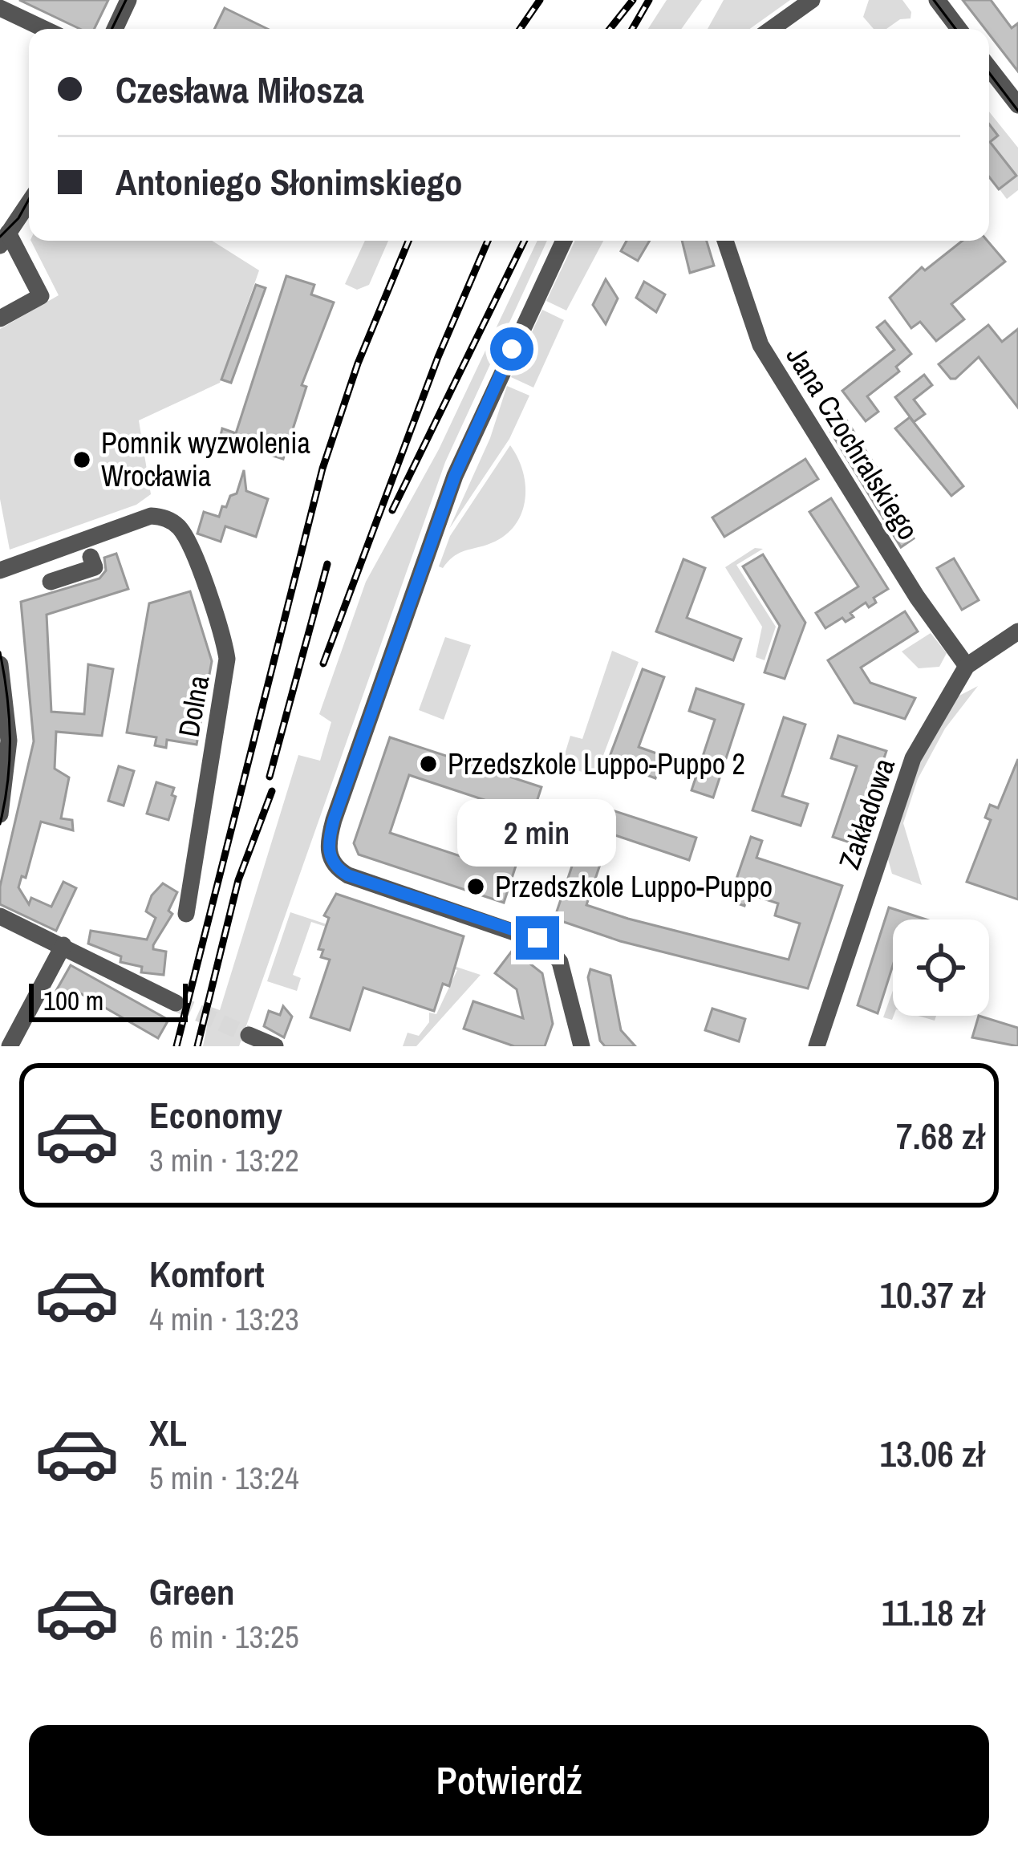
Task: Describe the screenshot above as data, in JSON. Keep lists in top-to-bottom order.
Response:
{
  "streets": {
    "street": ["Jana Czochralskiego", "Dolna", "Zakładowa"]
  },
  "crossings": [
    ["Jana Czochralskiego", "Zakładowa"]
  ],
  "places": ["Pomnik wyzwolenia Wrocławia", "Przedszkole Luppo-Puppo 2", "Przedszkole Luppo-Puppo"],
  "scale_bar": "100 m",
  "page": {
    "banner": ["Czesława Miłosza", "Antoniego Słonimskiego"],
    "bubble": "2 min",
    "scale": "100 m",
    "list": [
      {
        "name": "Economy",
        "note": "3 min · 13:22",
        "value": "7.68 zł"
      },
      {
        "name": "Komfort",
        "note": "4 min · 13:23",
        "value": "10.37 zł"
      },
      {
        "name": "XL",
        "note": "5 min · 13:24",
        "value": "13.06 zł"
      },
      {
        "name": "Green",
        "note": "6 min · 13:25",
        "value": "11.18 zł"
      }
    ],
    "buttons": "Potwierdź"
  }
}
